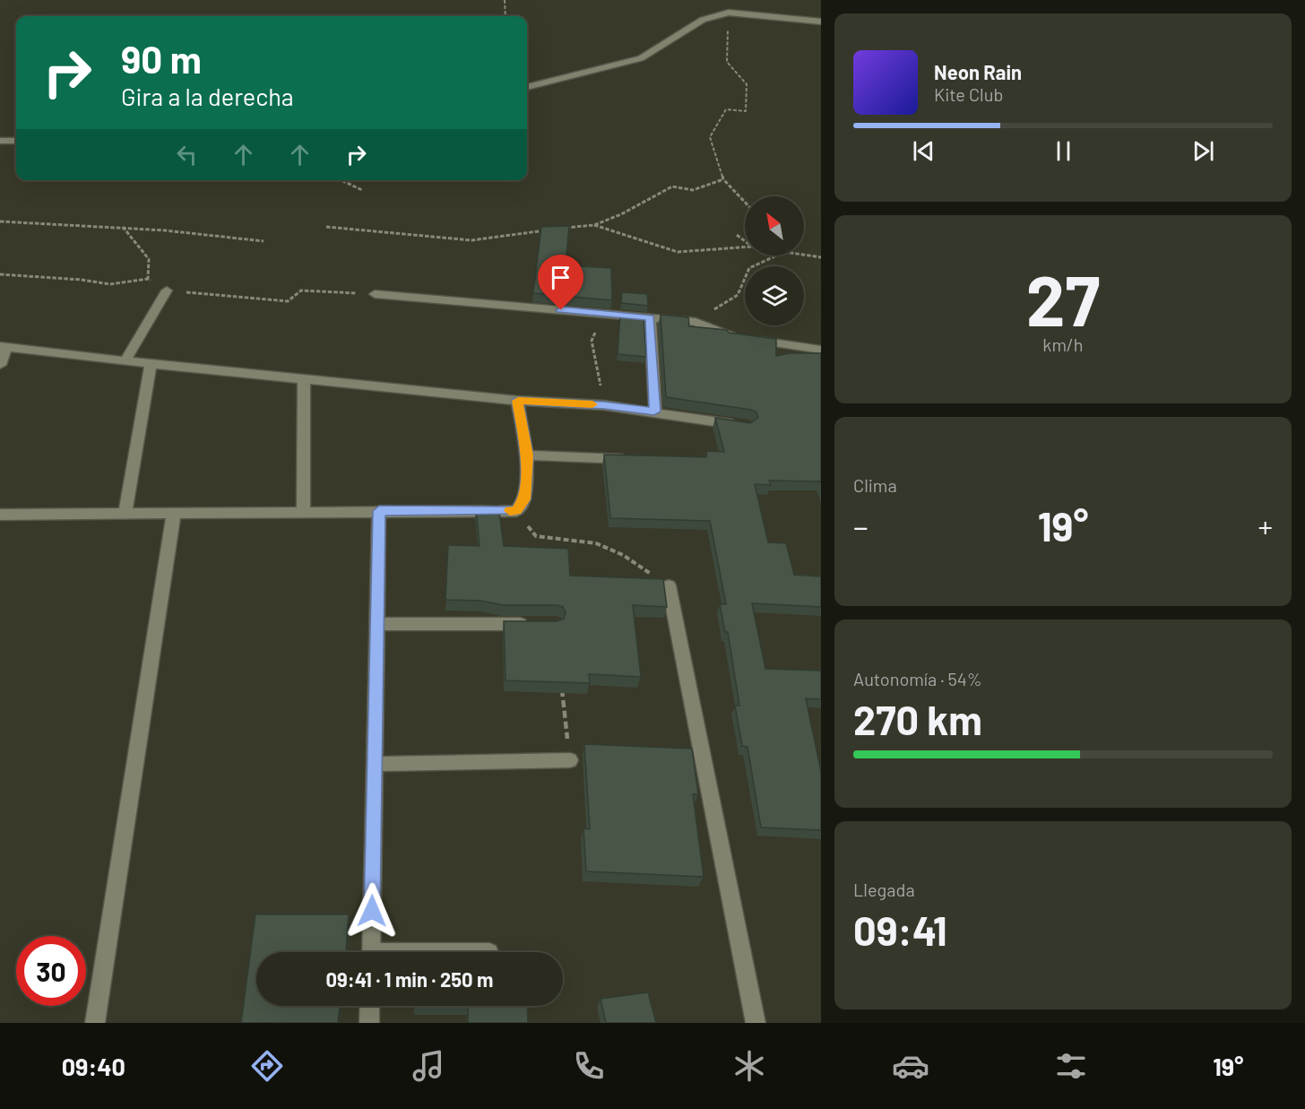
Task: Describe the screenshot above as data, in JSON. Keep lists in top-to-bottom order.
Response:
{
  "north": "top left",
  "page": {
    "turn": ["90 m", "Gira a la derecha"],
    "song": ["Neon Rain", "Kite Club"],
    "tile": [
      ["27", "km/h"],
      "Clima",
      ["Autonomía · 54%", "270 km"],
      ["Llegada", "09:41"]
    ],
    "heat": ["−", "19°", "+"],
    "limit": "30",
    "trip": "09:41 · 1 min · 250 m",
    "tabs": ["09:40", "19°"]
  }
}
